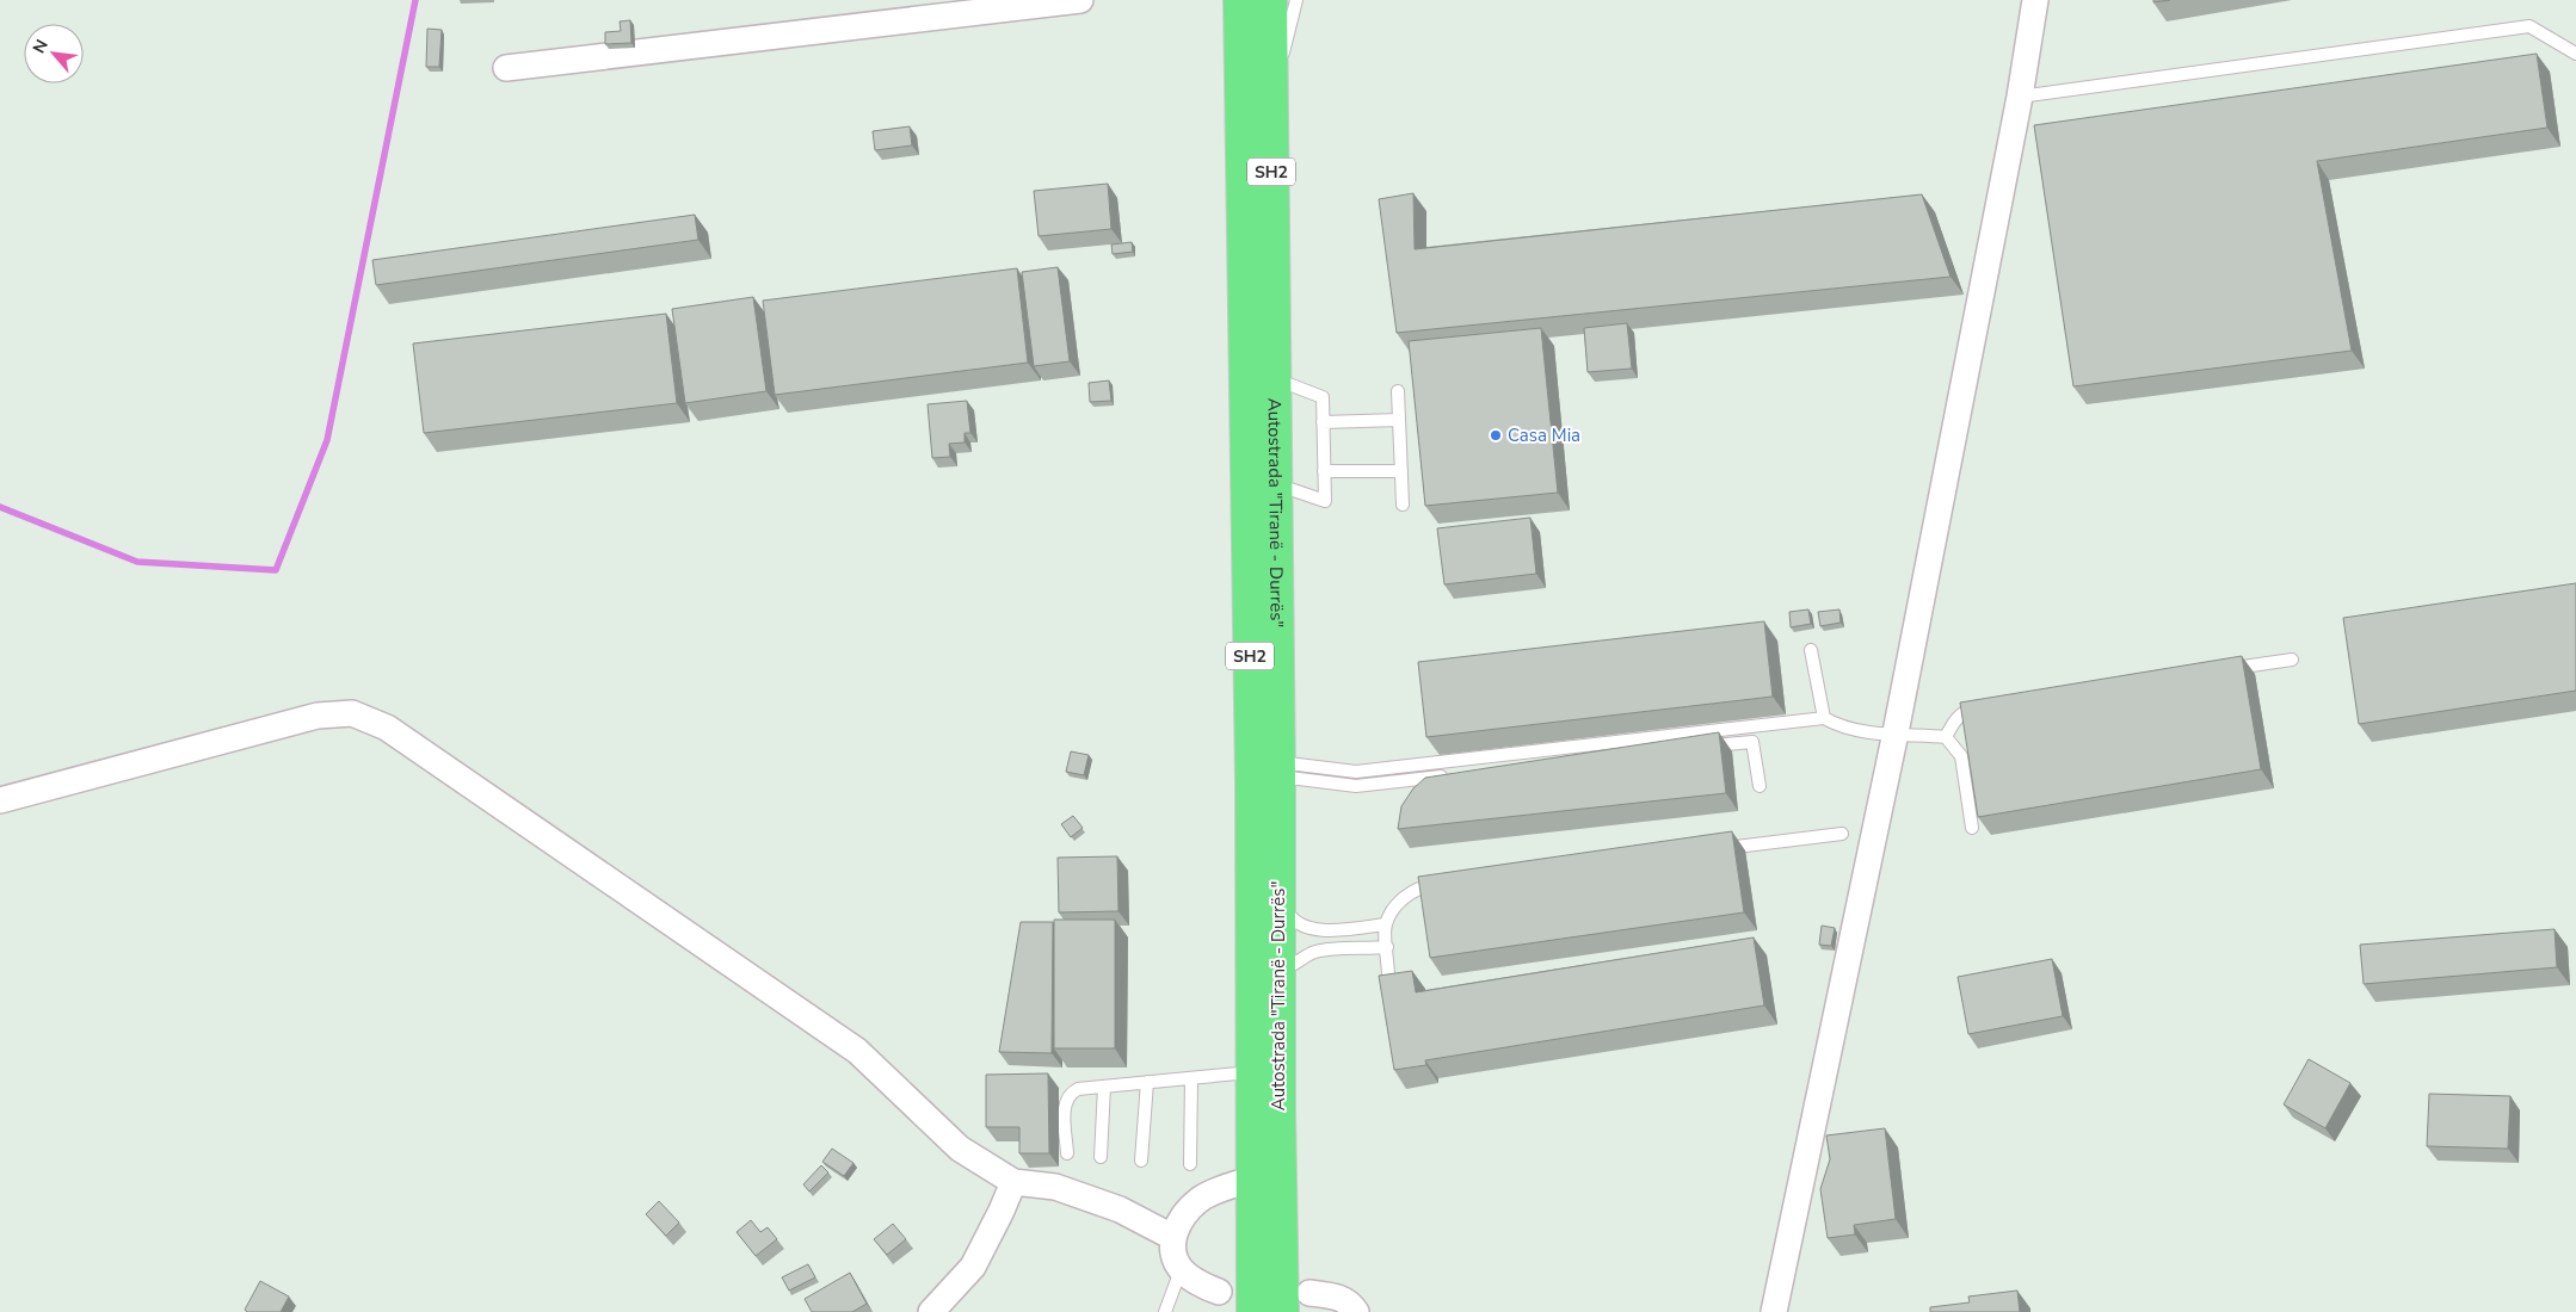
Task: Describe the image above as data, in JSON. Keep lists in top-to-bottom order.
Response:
{
  "streets": {
    "highway": ["SH2", "Autostrada \"Tiranë - Durrës\""]
  },
  "places": ["Casa Mia"],
  "north": "top left"
}
